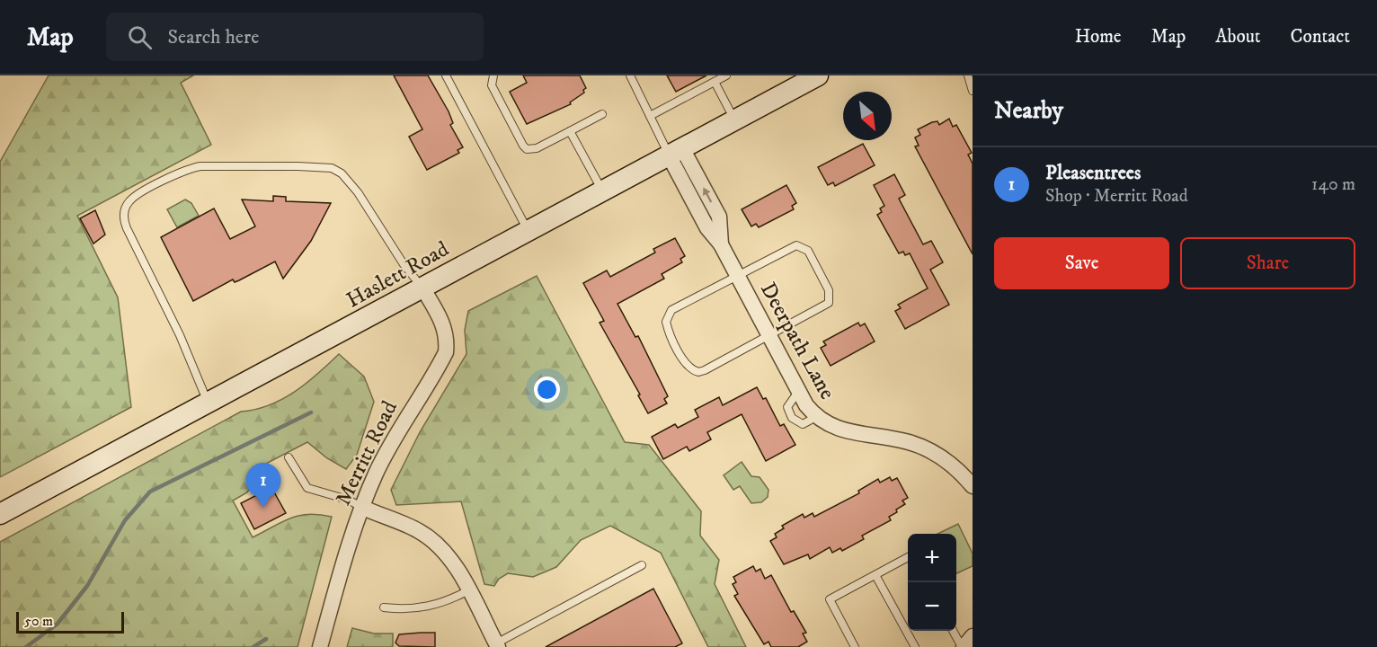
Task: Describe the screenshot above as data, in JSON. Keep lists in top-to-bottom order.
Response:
{
  "streets": {
    "main road": ["Haslett Road"],
    "street": ["Deerpath Lane", "Merritt Road"]
  },
  "crossings": [
    ["Haslett Road", "Deerpath Lane"],
    ["Haslett Road", "Merritt Road"]
  ],
  "scale_bar": "50 m",
  "north": "bottom right",
  "page": {
    "header": "Map",
    "search": "Search here",
    "nav": [
      "Home",
      "Map",
      "About",
      "Contact"
    ],
    "heading": "Nearby",
    "list": [
      {
        "mark": "1",
        "name": "Pleasentrees",
        "note": "Shop · Merritt Road",
        "value": "140 m"
      }
    ],
    "buttons": ["Save", "Share"],
    "pins": "1",
    "map_buttons": ["+", "−"],
    "scale": "50 m"
  }
}
